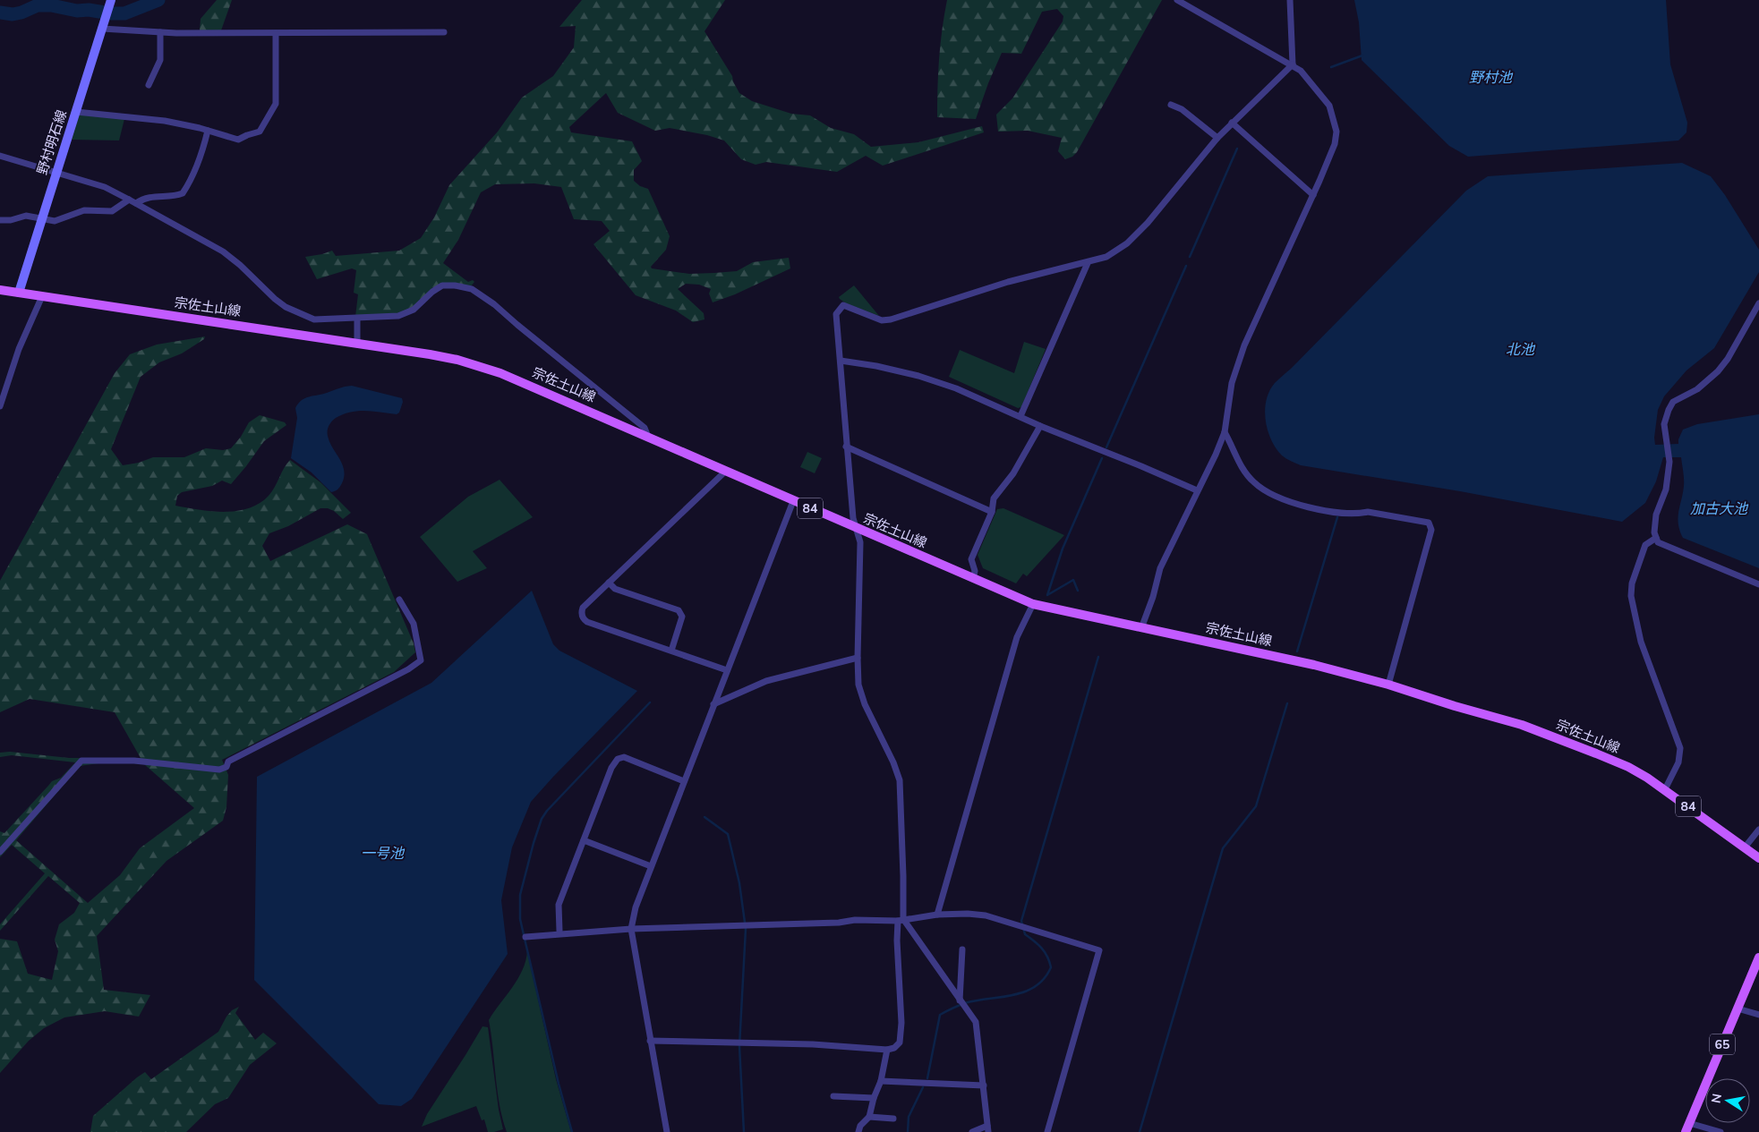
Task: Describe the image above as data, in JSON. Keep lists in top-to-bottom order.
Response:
{
  "streets": {
    "main road": [
      "野村明石線",
      "宗佐土山線",
      "84",
      "65"
    ]
  },
  "crossings": [
    ["野村明石線", "宗佐土山線"]
  ],
  "water": [
    "野村池",
    "北池",
    "加古大池",
    "一号池"
  ],
  "north": "left"
}
